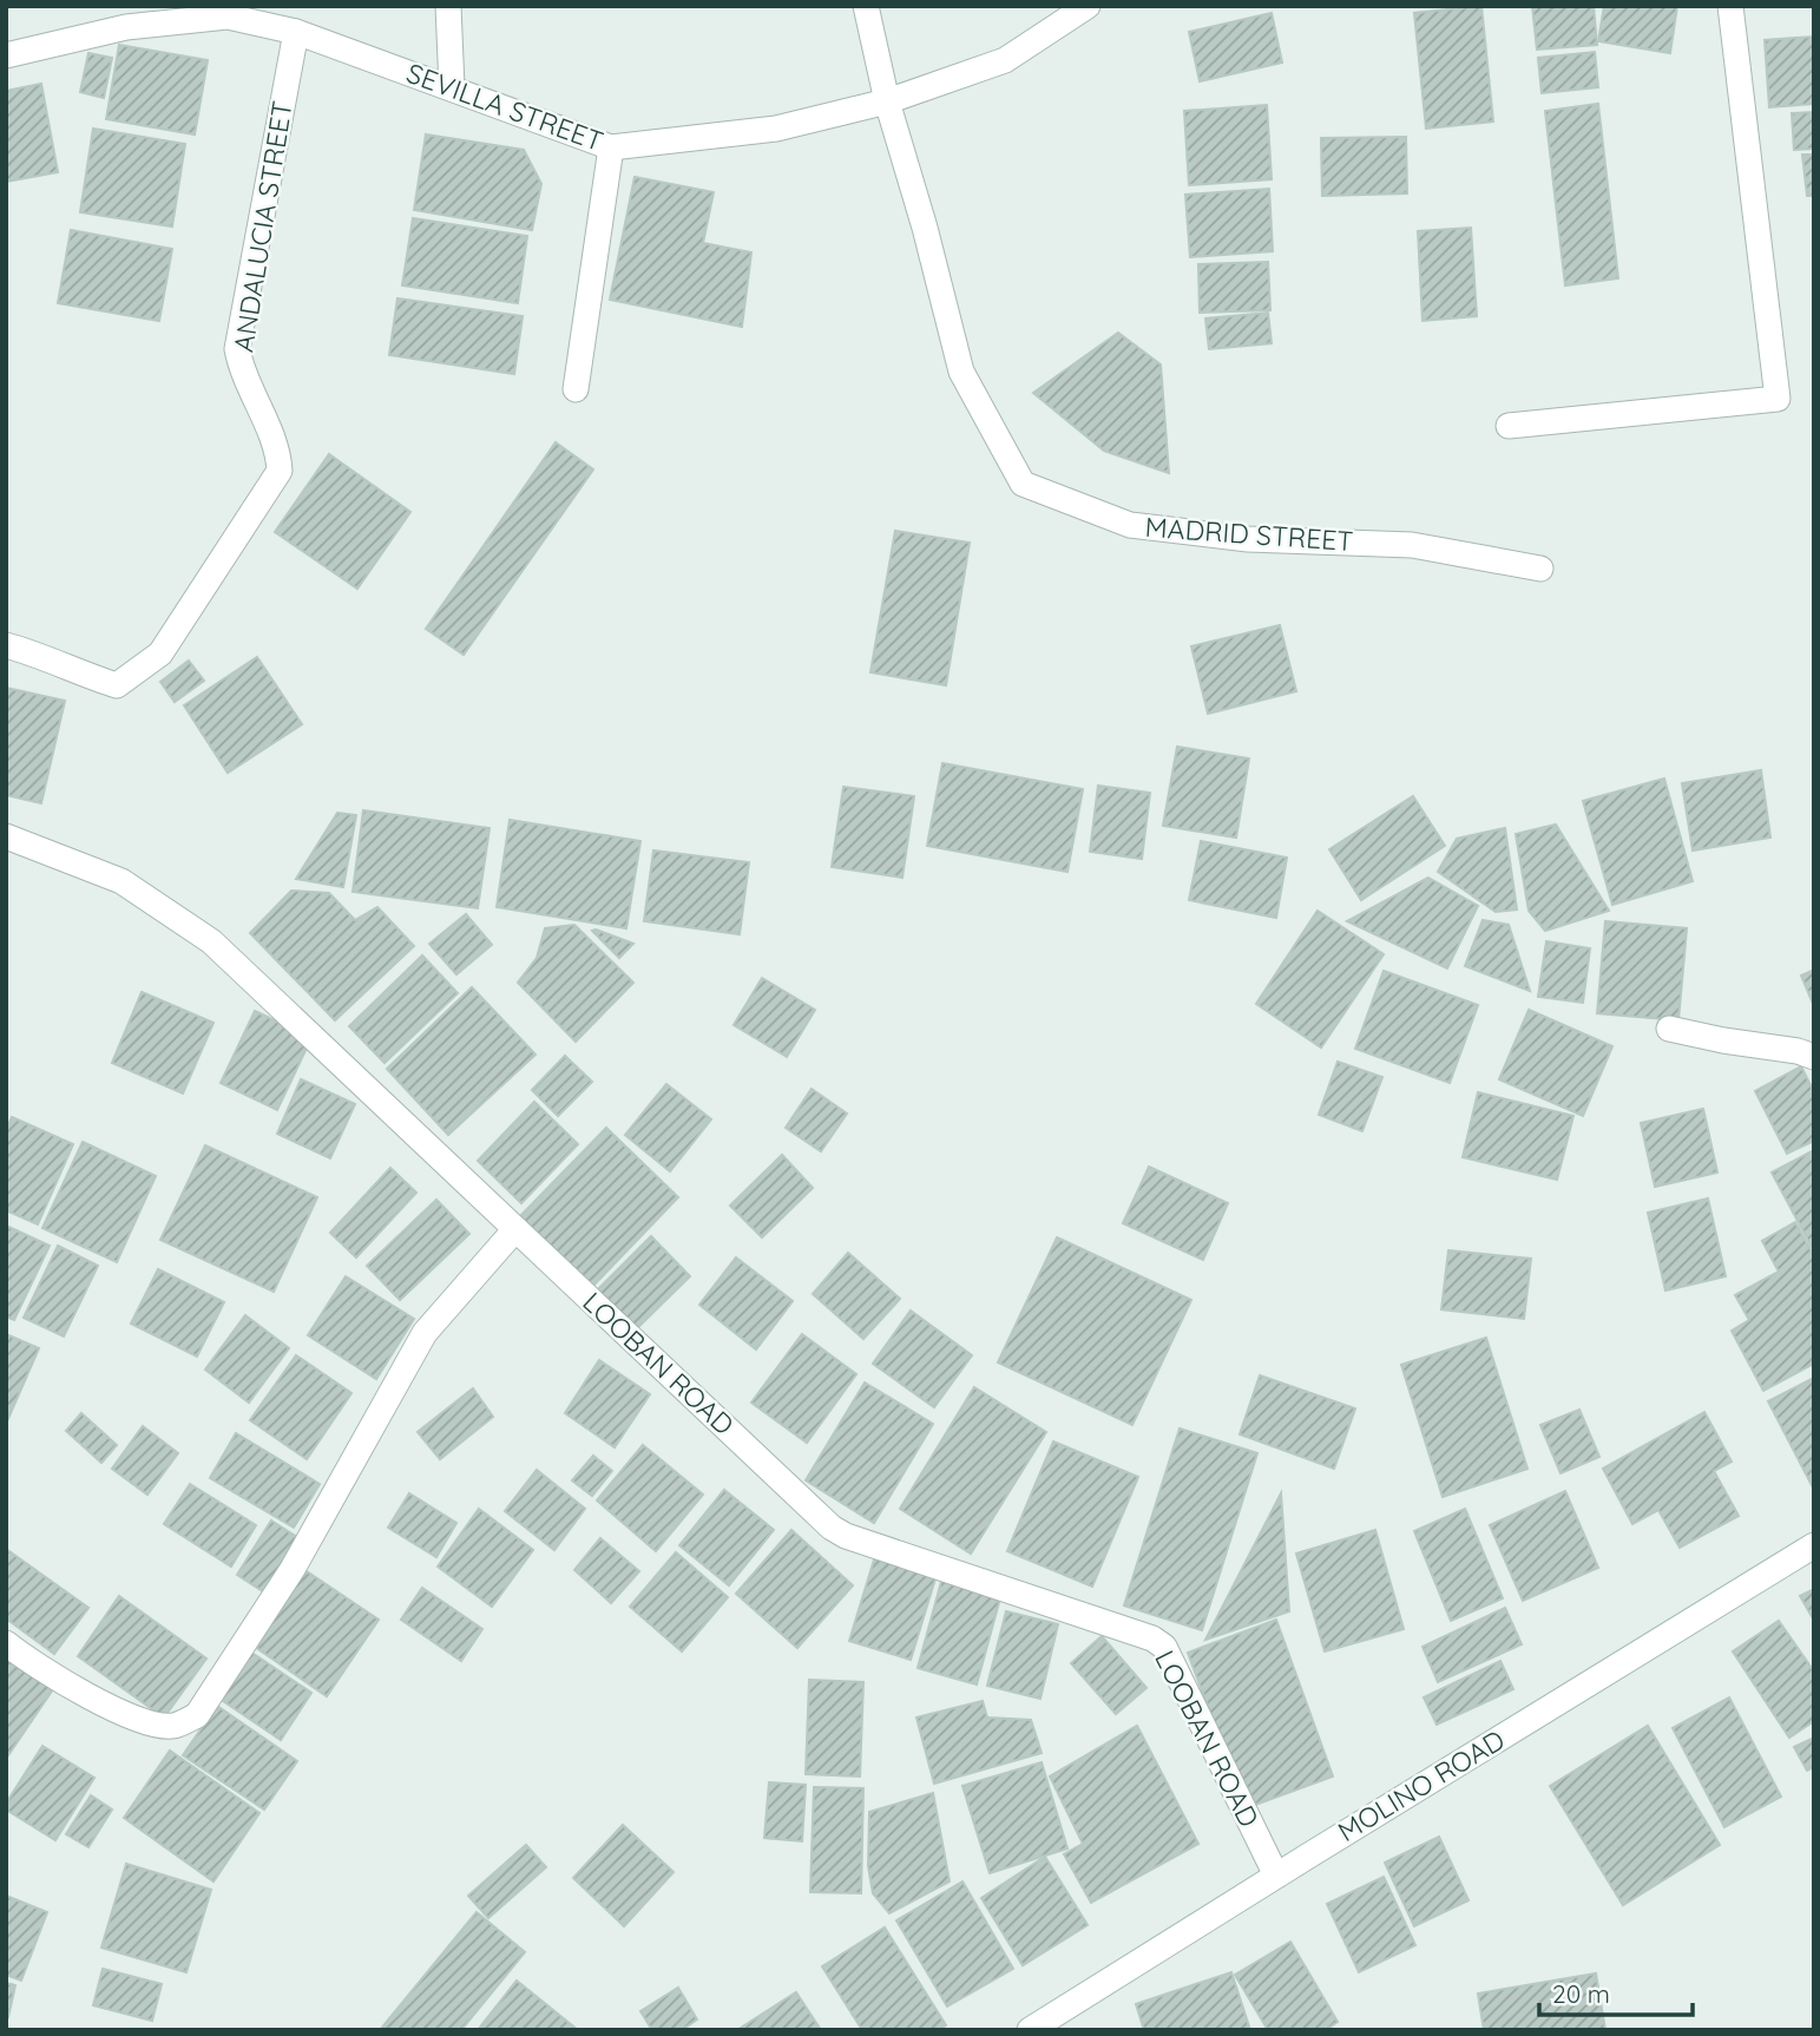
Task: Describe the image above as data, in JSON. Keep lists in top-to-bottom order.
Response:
{
  "streets": {
    "street": [
      "SEVILLA STREET",
      "ANDALUCIA STREET",
      "MADRID STREET",
      "LOOBAN ROAD",
      "MOLINO ROAD"
    ]
  },
  "crossings": [
    ["SEVILLA STREET", "ANDALUCIA STREET"],
    ["SEVILLA STREET", "MADRID STREET"],
    ["LOOBAN ROAD", "MOLINO ROAD"]
  ],
  "scale_bar": "20 m"
}
